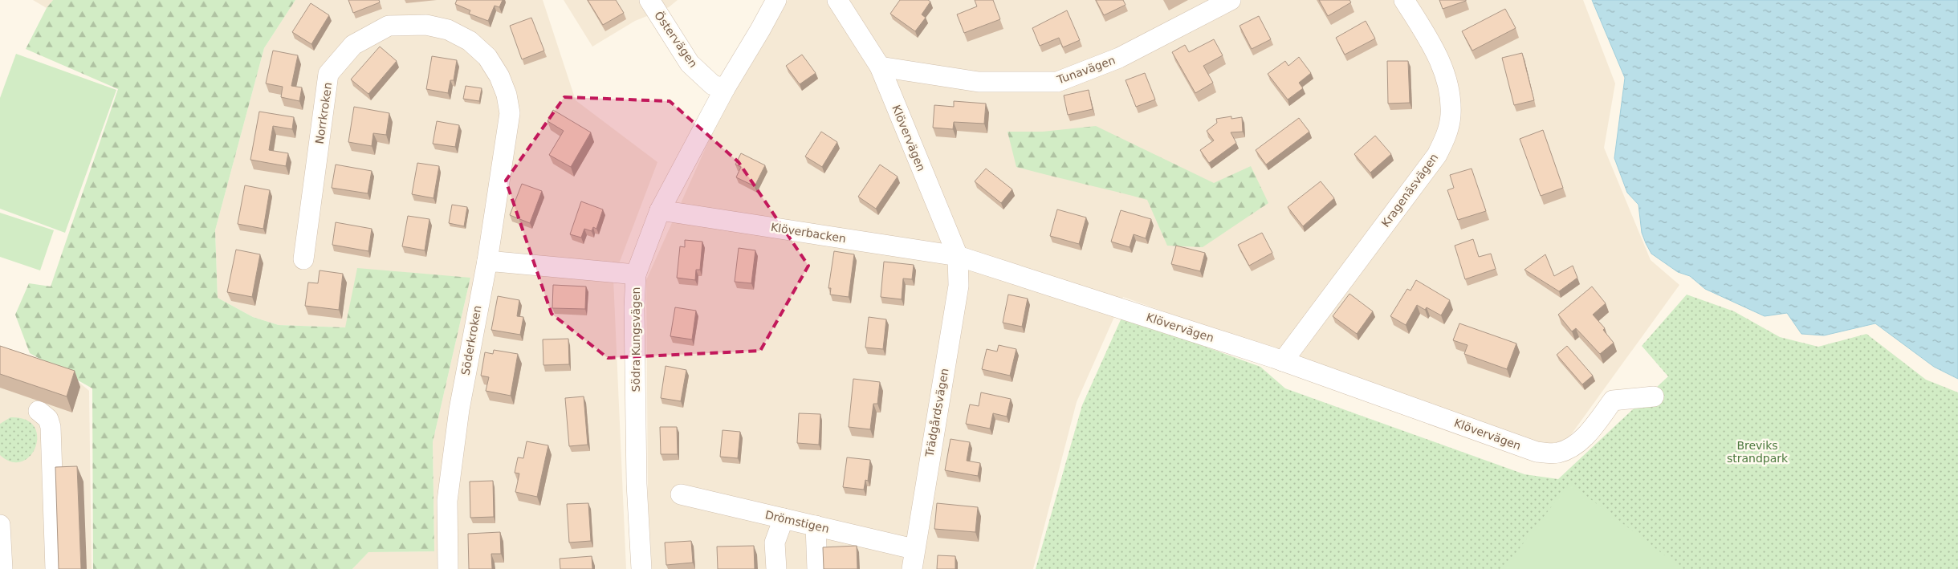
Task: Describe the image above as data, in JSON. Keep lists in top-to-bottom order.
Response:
{
  "streets": {
    "street": [
      "Östervägen",
      "Tunavägen",
      "Norrkroken",
      "Klövervägen",
      "Kragenäsvägen",
      "Klöverbacken",
      "Södra Kungsvägen",
      "Söderkroken",
      "Trädgårdsvägen",
      "Drömstigen"
    ]
  },
  "crossings": [
    ["Östervägen", "Södra Kungsvägen"],
    ["Tunavägen", "Klövervägen"],
    ["Norrkroken", "Söderkroken"],
    ["Klövervägen", "Kragenäsvägen"],
    ["Klövervägen", "Klöverbacken"],
    ["Klövervägen", "Trädgårdsvägen"],
    ["Klöverbacken", "Södra Kungsvägen"],
    ["Klöverbacken", "Trädgårdsvägen"],
    ["Trädgårdsvägen", "Drömstigen"]
  ],
  "parks": ["Breviks strandpark"]
}
